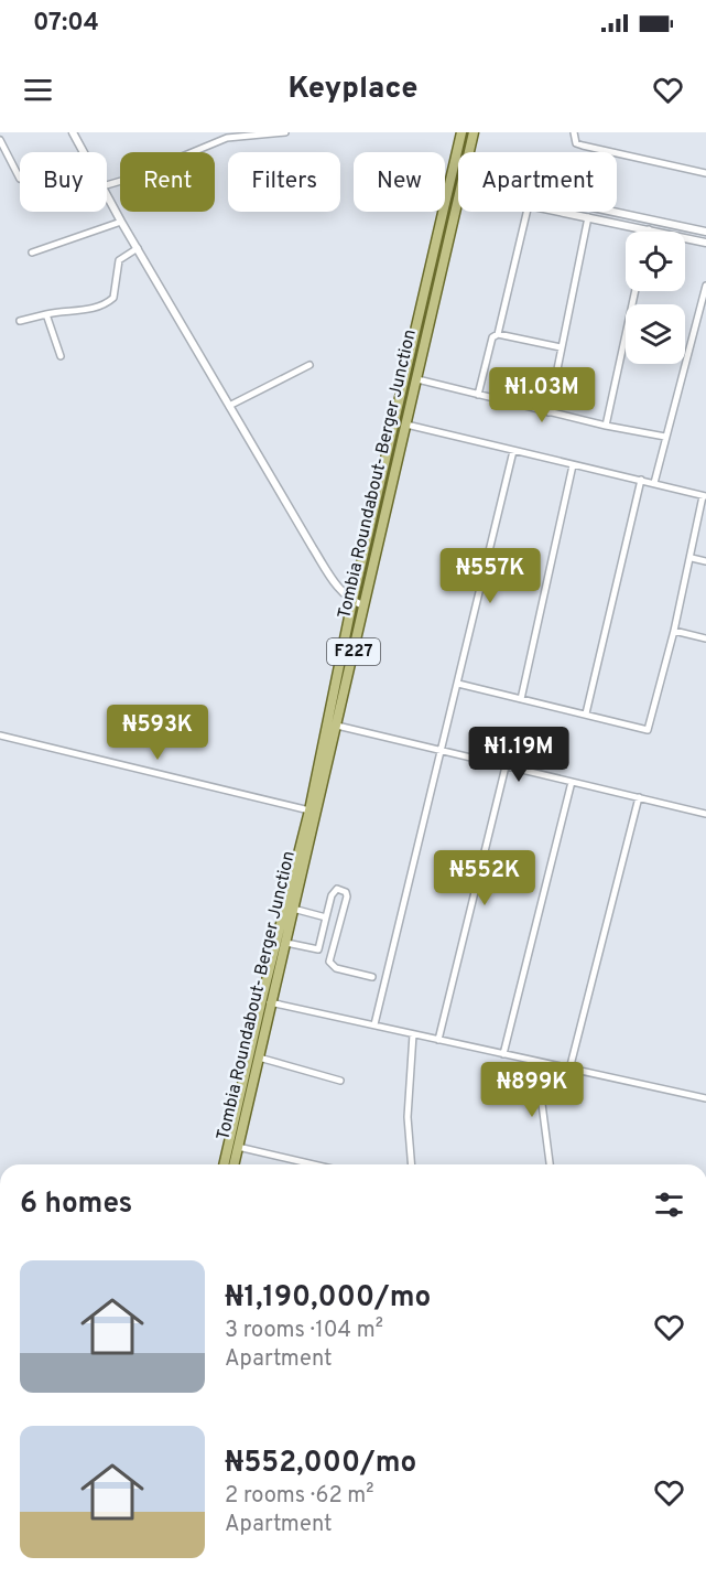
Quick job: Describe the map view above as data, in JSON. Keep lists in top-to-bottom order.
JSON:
{
  "streets": {
    "main road": ["Tombia Roundabout- Berger Junction", "F227"]
  },
  "page": {
    "status": "07:04",
    "header": "Keyplace",
    "chip": [
      "Buy",
      "Rent",
      "Filters",
      "New",
      "Apartment"
    ],
    "price": [
      "₦1.03M",
      "₦557K",
      "₦593K",
      "₦1.19M",
      "₦552K",
      "₦899K"
    ],
    "heading": "6 homes",
    "list": [
      {
        "name": "₦1,190,000/mo",
        "note": "3 rooms · 104 m² · Apartment"
      },
      {
        "name": "₦552,000/mo",
        "note": "2 rooms · 62 m² · Apartment"
      }
    ]
  }
}
